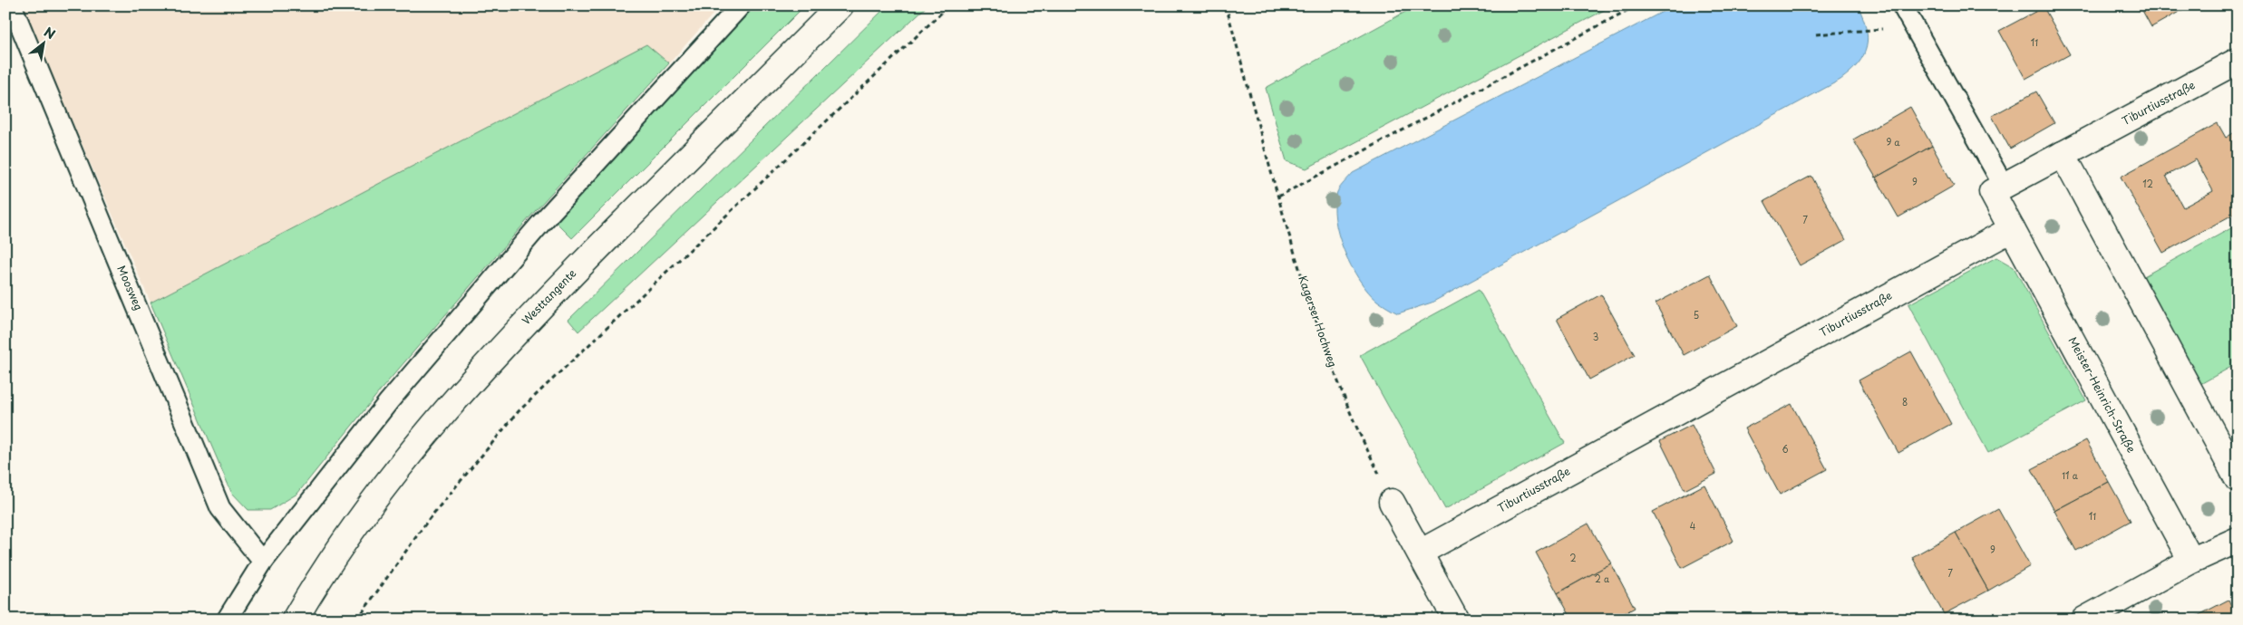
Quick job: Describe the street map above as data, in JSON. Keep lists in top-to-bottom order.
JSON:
{
  "streets": {
    "street": ["Tiburtiusstraße", "Westtangente", "Meister-Heinrich-Straße"],
    "lane": ["Moosweg"],
    "path": ["Kagerser Hochweg"]
  },
  "crossings": [
    ["Tiburtiusstraße", "Meister-Heinrich-Straße"]
  ],
  "house_numbers": [
    "11",
    "9 a",
    "9",
    "12",
    "7",
    "5",
    "3",
    "8",
    "6",
    "11 a",
    "11",
    "4",
    "9",
    "2",
    "7",
    "2 a"
  ],
  "north": "top right"
}
